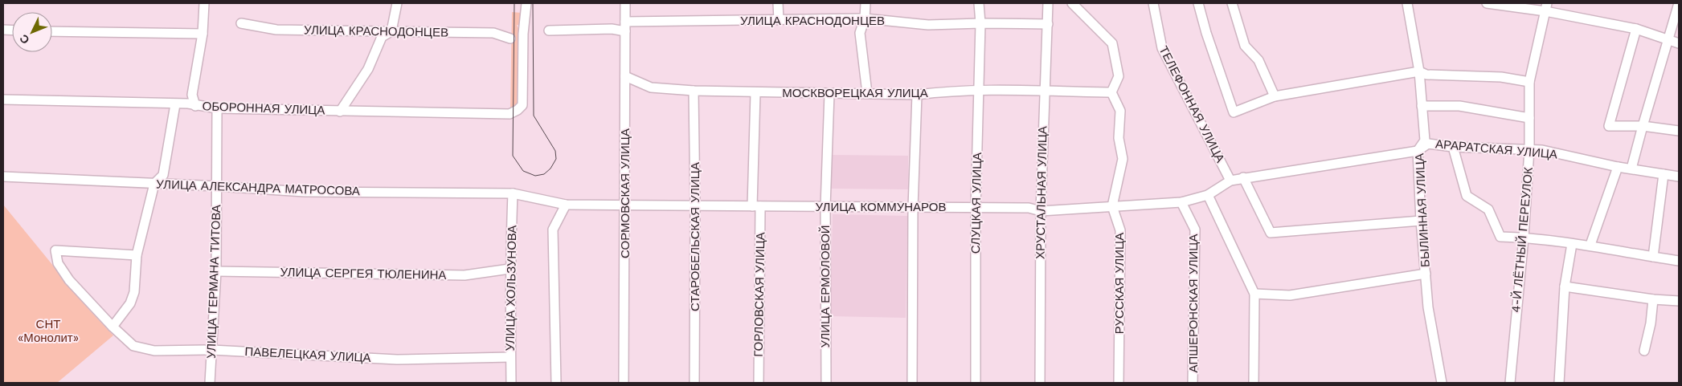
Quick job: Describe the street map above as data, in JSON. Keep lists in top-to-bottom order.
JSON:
{
  "streets": {
    "street": [
      "УЛИЦА КРАСНОДОНЦЕВ",
      "МОСКВОРЕЦКАЯ УЛИЦА",
      "ТЕЛЕФОННАЯ УЛИЦА",
      "ОБОРОННАЯ УЛИЦА",
      "АРАРАТСКАЯ УЛИЦА",
      "УЛИЦА АЛЕКСАНДРА МАТРОСОВА",
      "ХРУСТАЛЬНАЯ УЛИЦА",
      "СОРМОВСКАЯ УЛИЦА",
      "СЛУЦКАЯ УЛИЦА",
      "УЛИЦА КОММУНАРОВ",
      "БЫЛИННАЯ УЛИЦА",
      "СТАРОБЕЛЬСКАЯ УЛИЦА",
      "4-Й ЛЁТНЫЙ ПЕРЕУЛОК",
      "УЛИЦА СЕРГЕЯ ТЮЛЕНИНА",
      "УЛИЦА ГЕРМАНА ТИТОВА",
      "РУССКАЯ УЛИЦА",
      "УЛИЦА ЕРМОЛОВОЙ",
      "УЛИЦА ХОЛЬЗУНОВА",
      "ГОРЛОВСКАЯ УЛИЦА",
      "АПШЕРОНСКАЯ УЛИЦА",
      "ПАВЕЛЕЦКАЯ УЛИЦА"
    ]
  },
  "crossings": [
    ["УЛИЦА КРАСНОДОНЦЕВ", "ХРУСТАЛЬНАЯ УЛИЦА"],
    ["УЛИЦА КРАСНОДОНЦЕВ", "СОРМОВСКАЯ УЛИЦА"],
    ["УЛИЦА КРАСНОДОНЦЕВ", "СЛУЦКАЯ УЛИЦА"],
    ["МОСКВОРЕЦКАЯ УЛИЦА", "ХРУСТАЛЬНАЯ УЛИЦА"],
    ["МОСКВОРЕЦКАЯ УЛИЦА", "СОРМОВСКАЯ УЛИЦА"],
    ["МОСКВОРЕЦКАЯ УЛИЦА", "СЛУЦКАЯ УЛИЦА"],
    ["МОСКВОРЕЦКАЯ УЛИЦА", "СТАРОБЕЛЬСКАЯ УЛИЦА"],
    ["МОСКВОРЕЦКАЯ УЛИЦА", "УЛИЦА ЕРМОЛОВОЙ"],
    ["МОСКВОРЕЦКАЯ УЛИЦА", "ГОРЛОВСКАЯ УЛИЦА"],
    ["ТЕЛЕФОННАЯ УЛИЦА", "УЛИЦА КОММУНАРОВ"],
    ["ОБОРОННАЯ УЛИЦА", "УЛИЦА ГЕРМАНА ТИТОВА"],
    ["АРАРАТСКАЯ УЛИЦА", "УЛИЦА КОММУНАРОВ"],
    ["АРАРАТСКАЯ УЛИЦА", "БЫЛИННАЯ УЛИЦА"],
    ["АРАРАТСКАЯ УЛИЦА", "4-Й ЛЁТНЫЙ ПЕРЕУЛОК"],
    ["УЛИЦА АЛЕКСАНДРА МАТРОСОВА", "УЛИЦА КОММУНАРОВ"],
    ["УЛИЦА АЛЕКСАНДРА МАТРОСОВА", "УЛИЦА ГЕРМАНА ТИТОВА"],
    ["УЛИЦА АЛЕКСАНДРА МАТРОСОВА", "УЛИЦА ХОЛЬЗУНОВА"],
    ["ХРУСТАЛЬНАЯ УЛИЦА", "УЛИЦА КОММУНАРОВ"],
    ["СОРМОВСКАЯ УЛИЦА", "УЛИЦА КОММУНАРОВ"],
    ["СЛУЦКАЯ УЛИЦА", "УЛИЦА КОММУНАРОВ"],
    ["УЛИЦА КОММУНАРОВ", "СТАРОБЕЛЬСКАЯ УЛИЦА"],
    ["УЛИЦА КОММУНАРОВ", "РУССКАЯ УЛИЦА"],
    ["УЛИЦА КОММУНАРОВ", "УЛИЦА ЕРМОЛОВОЙ"],
    ["УЛИЦА КОММУНАРОВ", "УЛИЦА ХОЛЬЗУНОВА"],
    ["УЛИЦА КОММУНАРОВ", "ГОРЛОВСКАЯ УЛИЦА"],
    ["УЛИЦА КОММУНАРОВ", "АПШЕРОНСКАЯ УЛИЦА"],
    ["УЛИЦА СЕРГЕЯ ТЮЛЕНИНА", "УЛИЦА ГЕРМАНА ТИТОВА"],
    ["УЛИЦА СЕРГЕЯ ТЮЛЕНИНА", "УЛИЦА ХОЛЬЗУНОВА"],
    ["УЛИЦА ГЕРМАНА ТИТОВА", "ПАВЕЛЕЦКАЯ УЛИЦА"],
    ["УЛИЦА ХОЛЬЗУНОВА", "ПАВЕЛЕЦКАЯ УЛИЦА"]
  ],
  "parks": ["СНТ «Монолит»"],
  "north": "bottom left"
}
